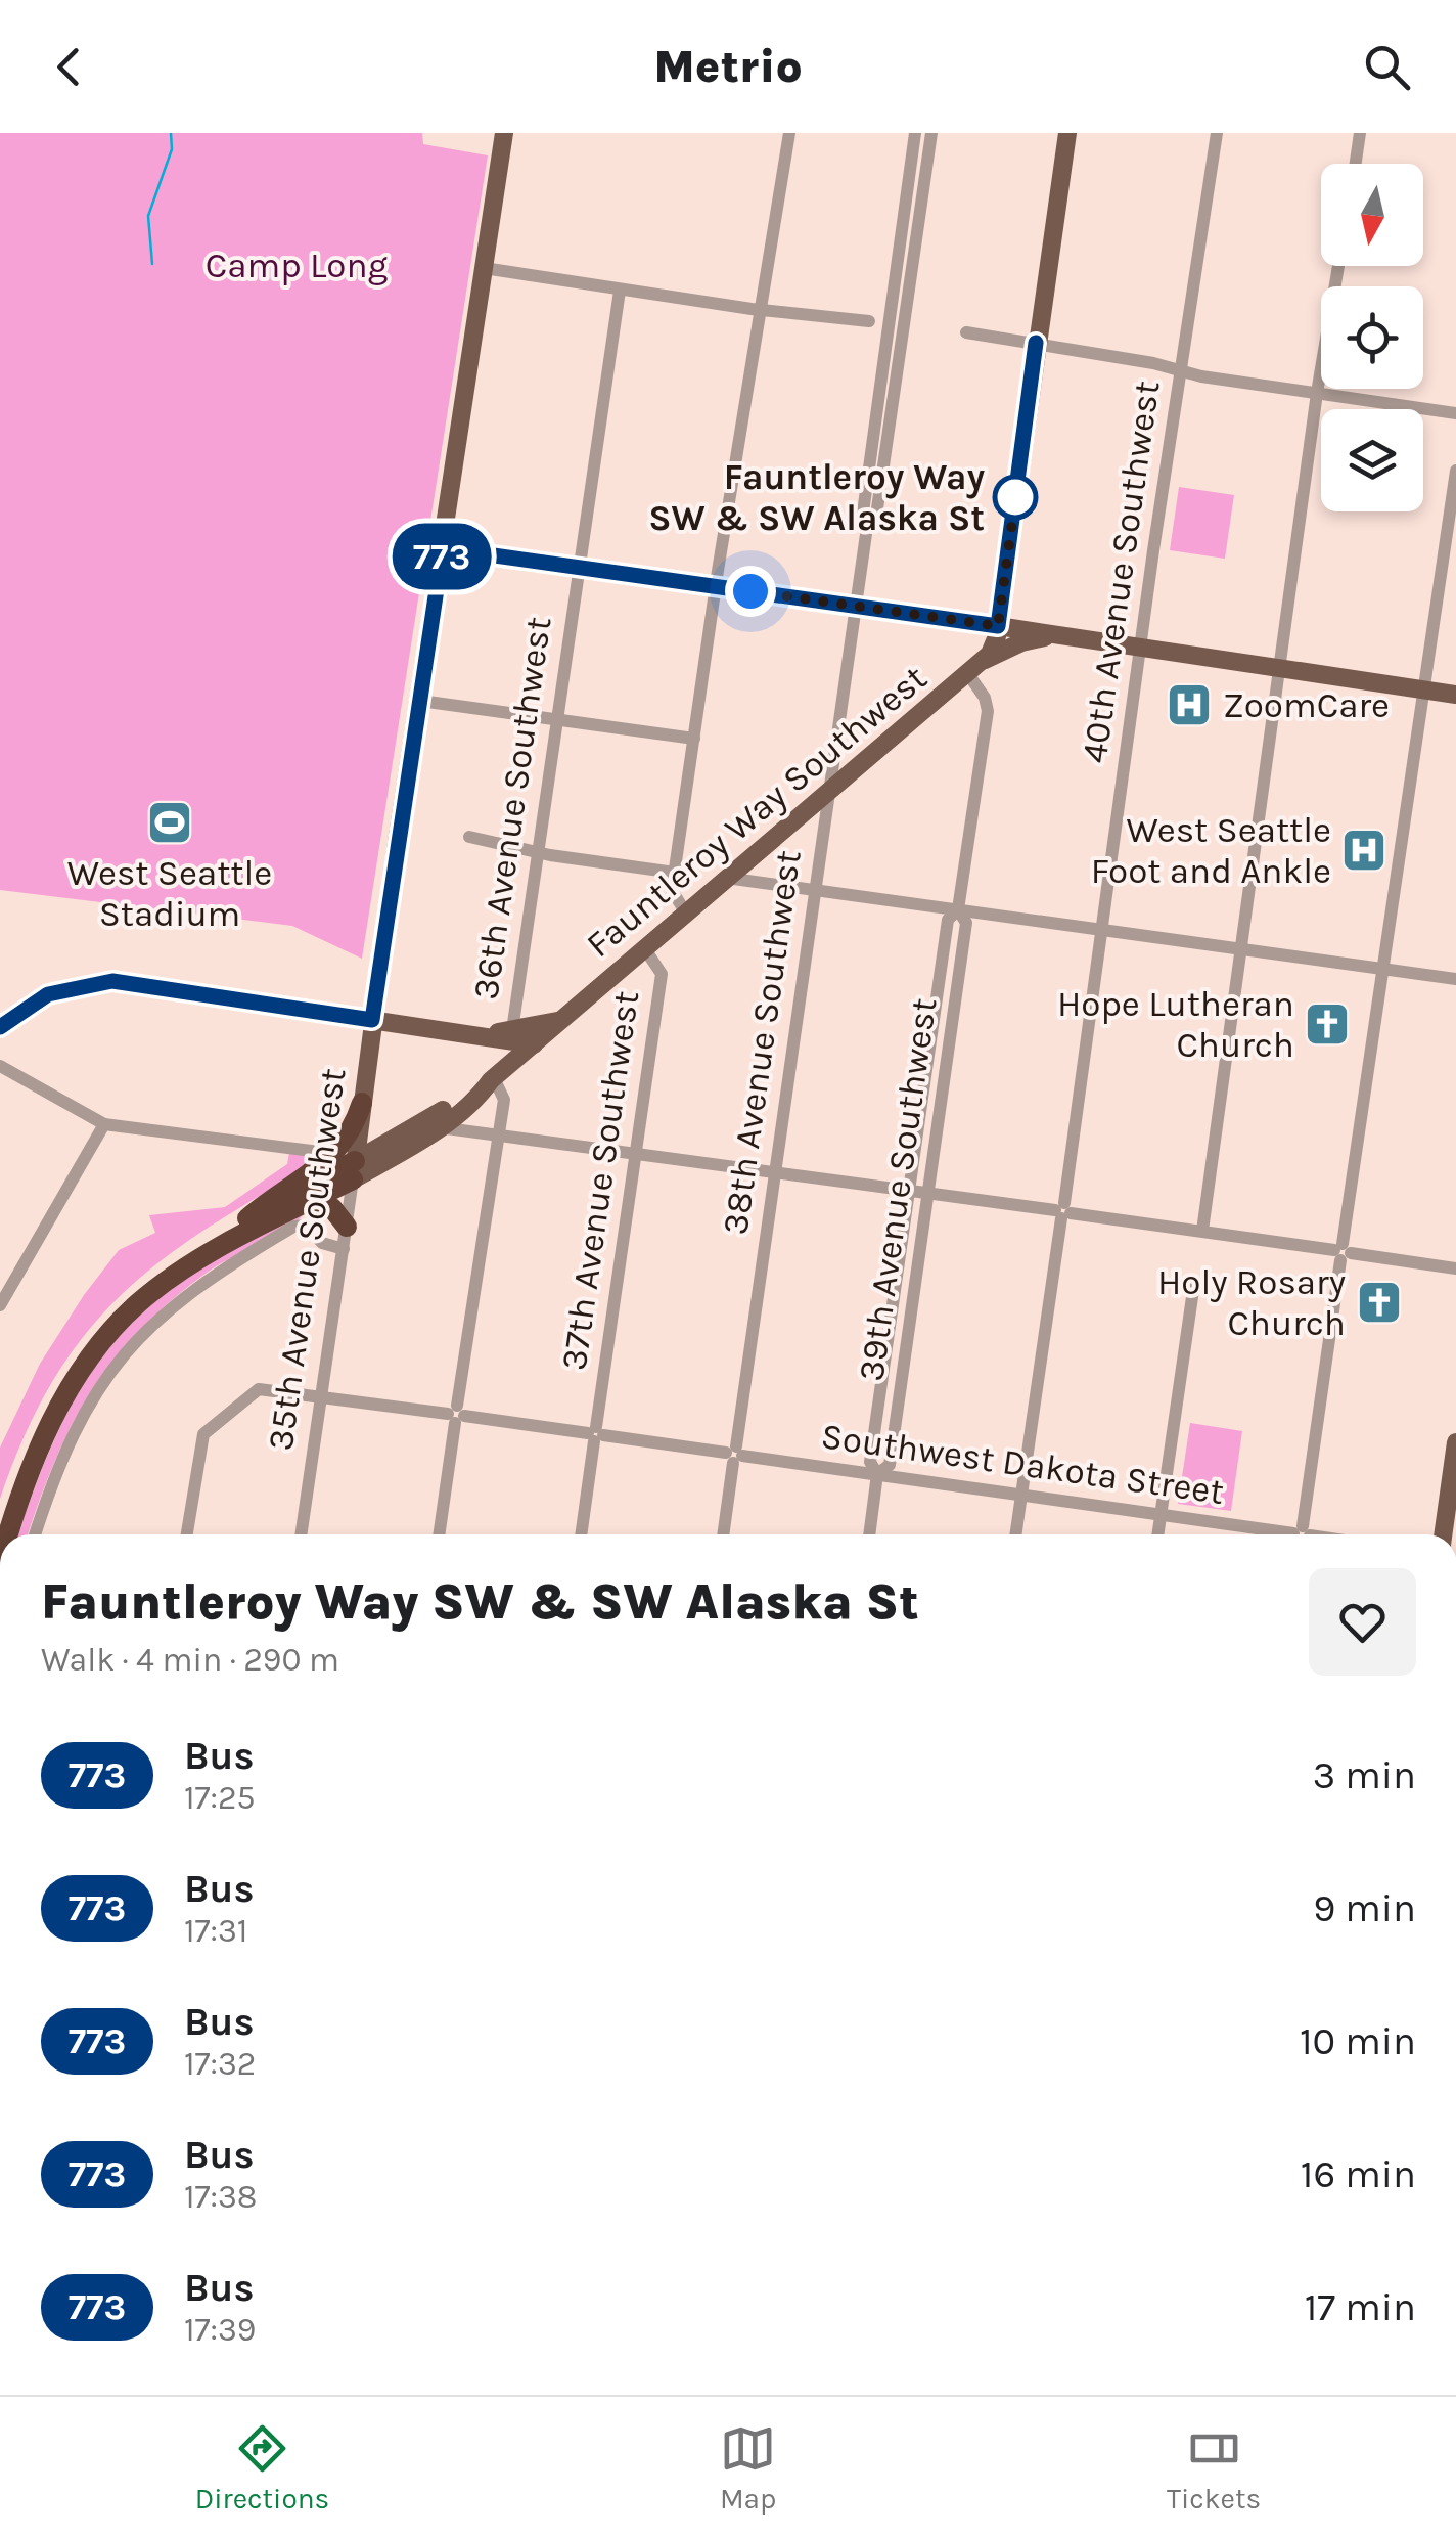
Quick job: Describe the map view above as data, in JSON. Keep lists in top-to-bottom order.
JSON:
{
  "streets": {
    "highway": ["Fauntleroy Way Southwest"],
    "main road": ["35th Avenue Southwest"],
    "street": [
      "40th Avenue Southwest",
      "36th Avenue Southwest",
      "38th Avenue Southwest",
      "37th Avenue Southwest",
      "39th Avenue Southwest",
      "Southwest Dakota Street"
    ]
  },
  "crossings": [
    ["40th Avenue Southwest", "Southwest Dakota Street"],
    ["Fauntleroy Way Southwest", "38th Avenue Southwest"],
    ["Fauntleroy Way Southwest", "37th Avenue Southwest"],
    ["Fauntleroy Way Southwest", "39th Avenue Southwest"],
    ["Fauntleroy Way Southwest", "35th Avenue Southwest"],
    ["38th Avenue Southwest", "Southwest Dakota Street"],
    ["37th Avenue Southwest", "Southwest Dakota Street"],
    ["39th Avenue Southwest", "Southwest Dakota Street"],
    ["35th Avenue Southwest", "Southwest Dakota Street"]
  ],
  "parks": ["Camp Long"],
  "places": {
    "other": ["Fauntleroy Way SW & SW Alaska St"],
    "hospital": ["ZoomCare", "West Seattle Foot and Ankle"],
    "sports": ["West Seattle Stadium"],
    "church": ["Hope Lutheran Church", "Holy Rosary Church"]
  },
  "lines": ["bus line 773"],
  "north": "bottom",
  "page": {
    "header": "Metrio",
    "on_map": "773",
    "heading": ["Fauntleroy Way SW & SW Alaska St", "Walk · 4 min · 290 m"],
    "list": [
      {
        "mark": "773",
        "name": "Bus",
        "note": "17:25",
        "value": "3 min"
      },
      {
        "mark": "773",
        "name": "Bus",
        "note": "17:31",
        "value": "9 min"
      },
      {
        "mark": "773",
        "name": "Bus",
        "note": "17:32",
        "value": "10 min"
      },
      {
        "mark": "773",
        "name": "Bus",
        "note": "17:38",
        "value": "16 min"
      },
      {
        "mark": "773",
        "name": "Bus",
        "note": "17:39",
        "value": "17 min"
      }
    ],
    "tabs": ["Directions", "Map", "Tickets"]
  }
}
